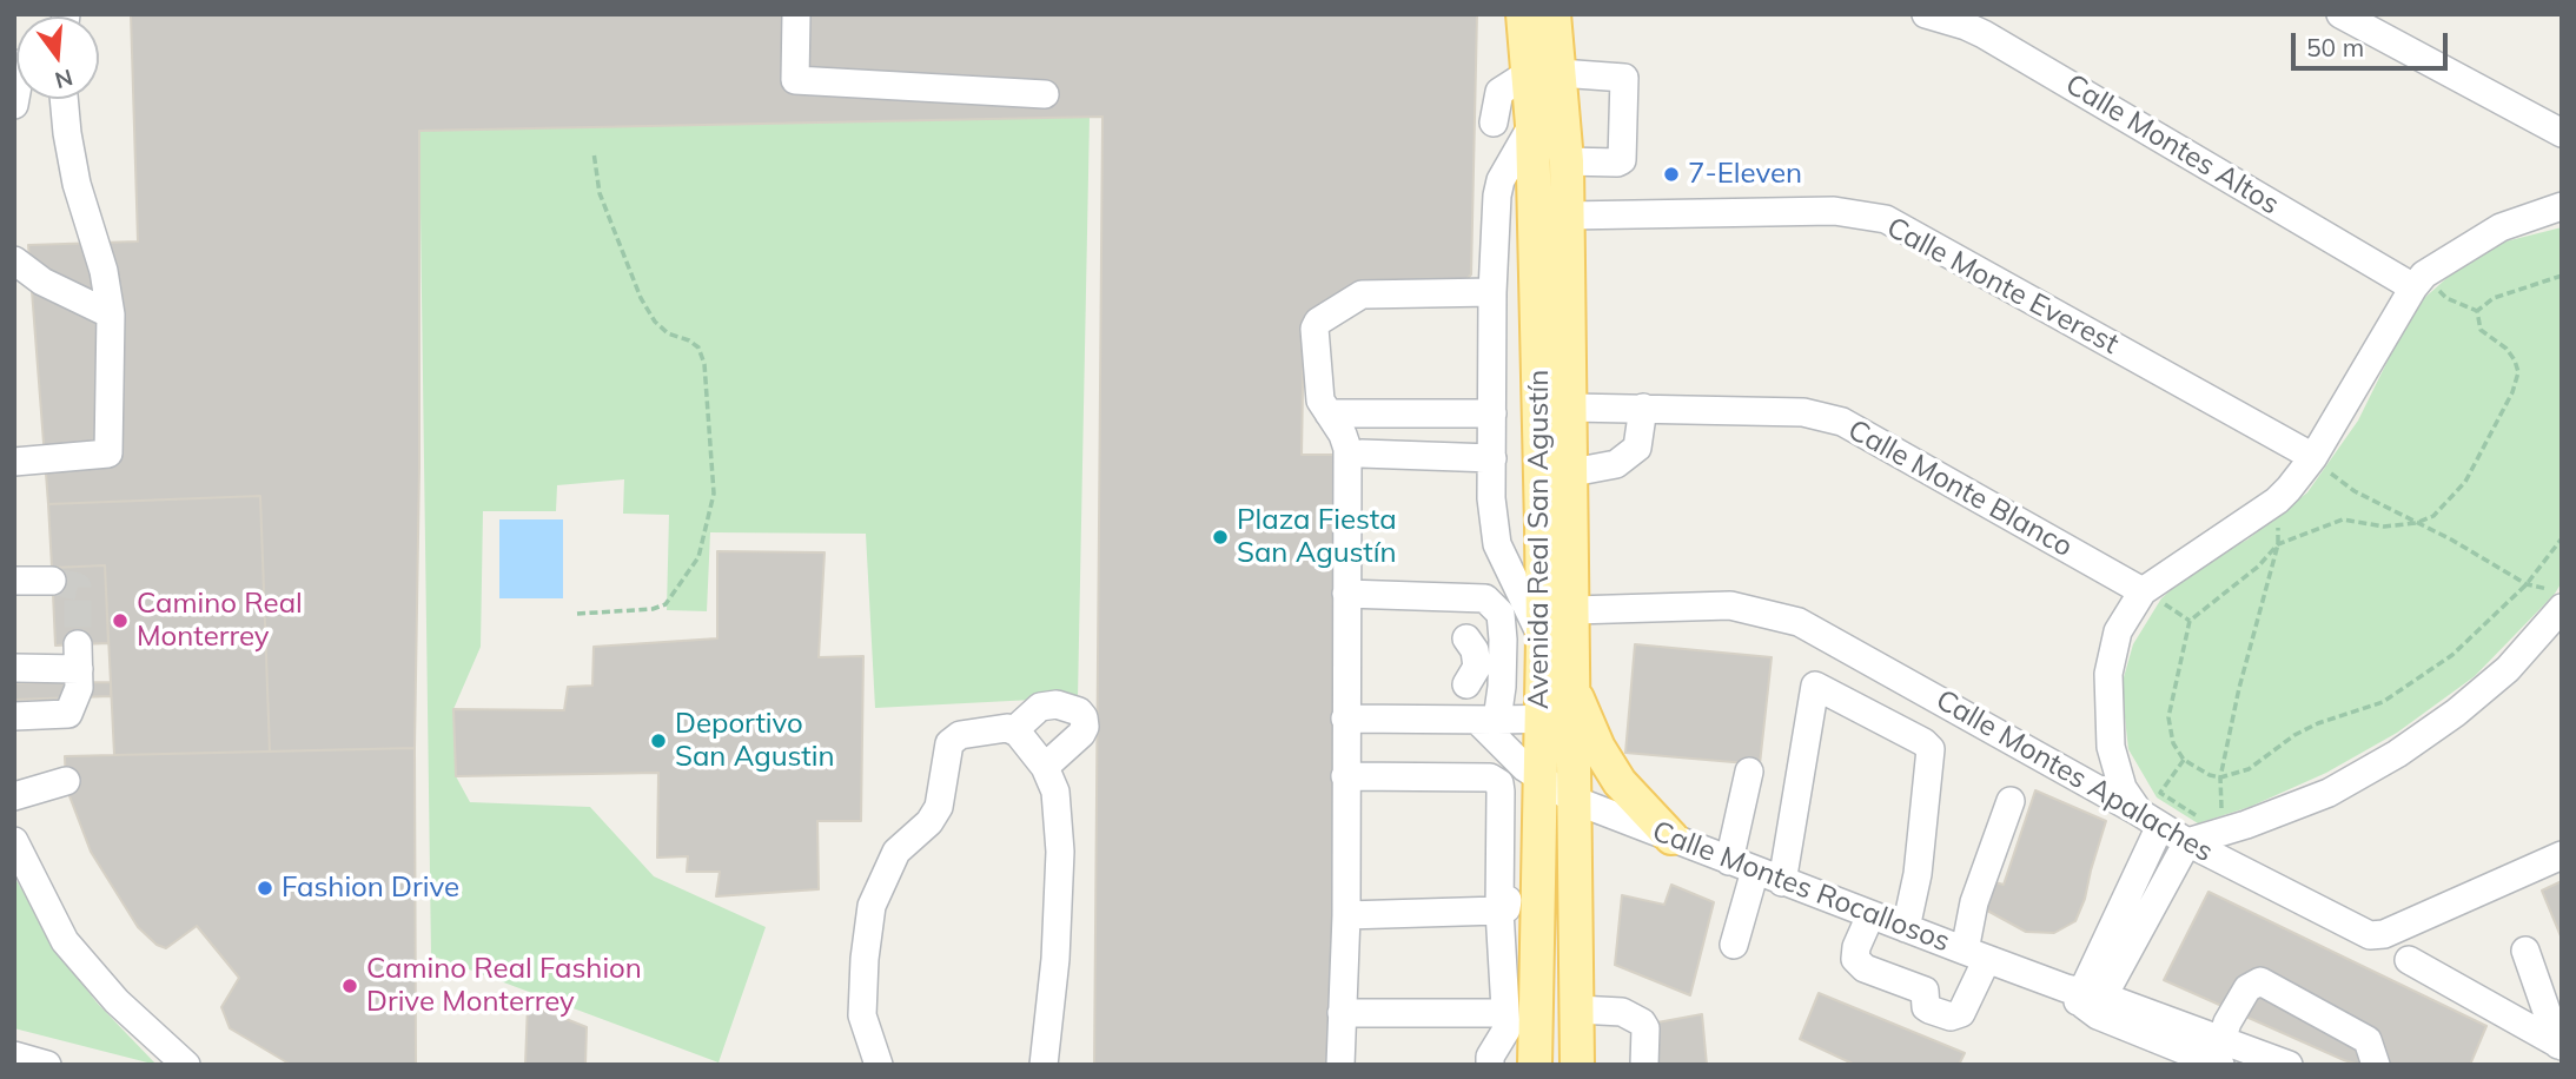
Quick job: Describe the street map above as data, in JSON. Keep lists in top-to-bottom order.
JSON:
{
  "streets": {
    "main road": ["Avenida Real San Agustín"],
    "street": [
      "Calle Montes Altos",
      "Calle Monte Everest",
      "Calle Monte Blanco",
      "Calle Montes Apalaches",
      "Calle Montes Rocallosos"
    ]
  },
  "crossings": [
    ["Calle Monte Everest", "Avenida Real San Agustín"],
    ["Calle Monte Blanco", "Avenida Real San Agustín"],
    ["Avenida Real San Agustín", "Calle Montes Apalaches"],
    ["Avenida Real San Agustín", "Calle Montes Rocallosos"]
  ],
  "places": [
    "7-Eleven",
    "Plaza Fiesta San Agustín",
    "Camino Real Monterrey",
    "Deportivo San Agustin",
    "Fashion Drive",
    "Camino Real Fashion Drive Monterrey"
  ],
  "scale_bar": "50 m",
  "north": "bottom"
}
